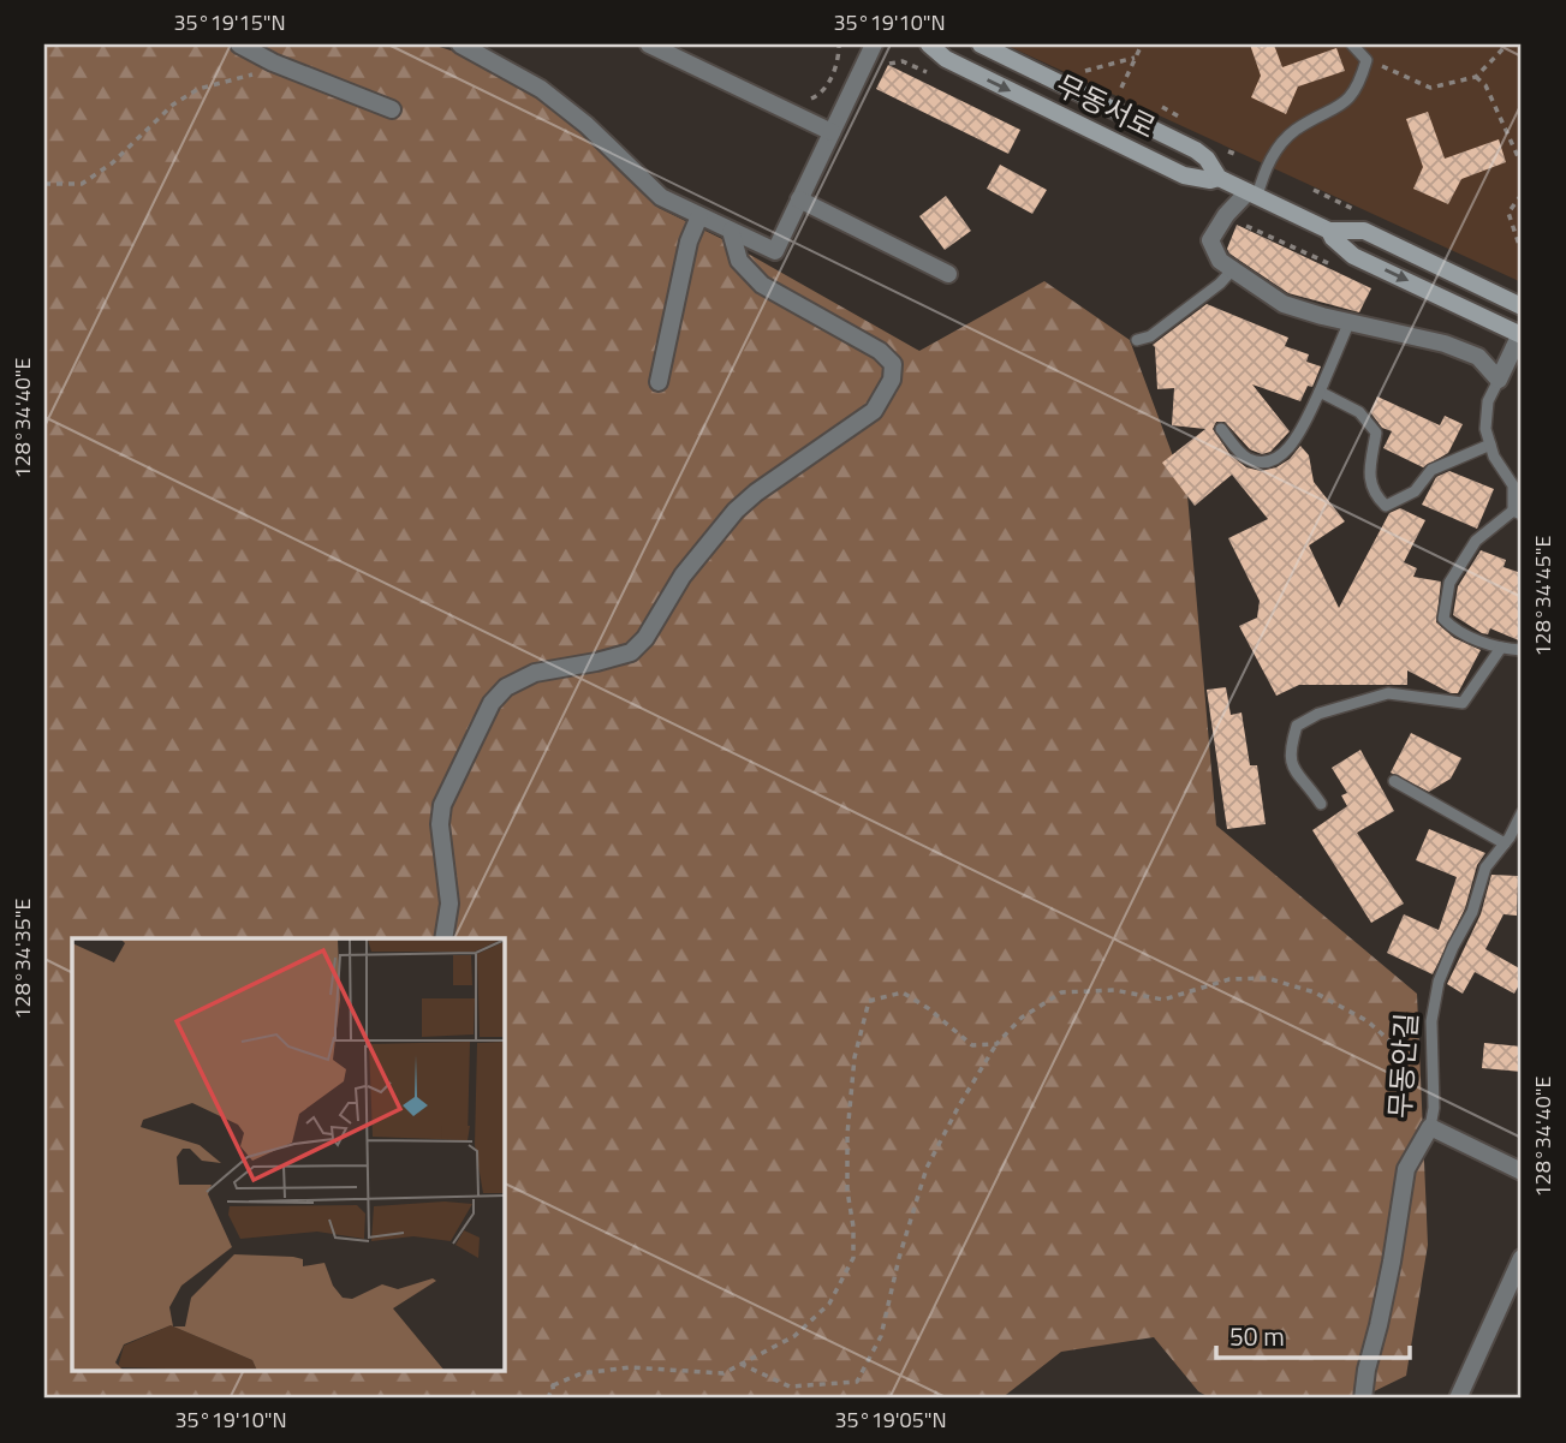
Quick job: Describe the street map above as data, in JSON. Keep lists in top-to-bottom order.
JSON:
{
  "streets": {
    "main road": ["무동서로"],
    "street": ["무동안길"]
  },
  "scale_bar": "50 m",
  "coordinates": [
    "35°19'15\"N",
    "35°19'10\"N",
    "128°34'40\"E",
    "128°34'45\"E",
    "128°34'35\"E",
    "35°19'05\"N"
  ]
}
